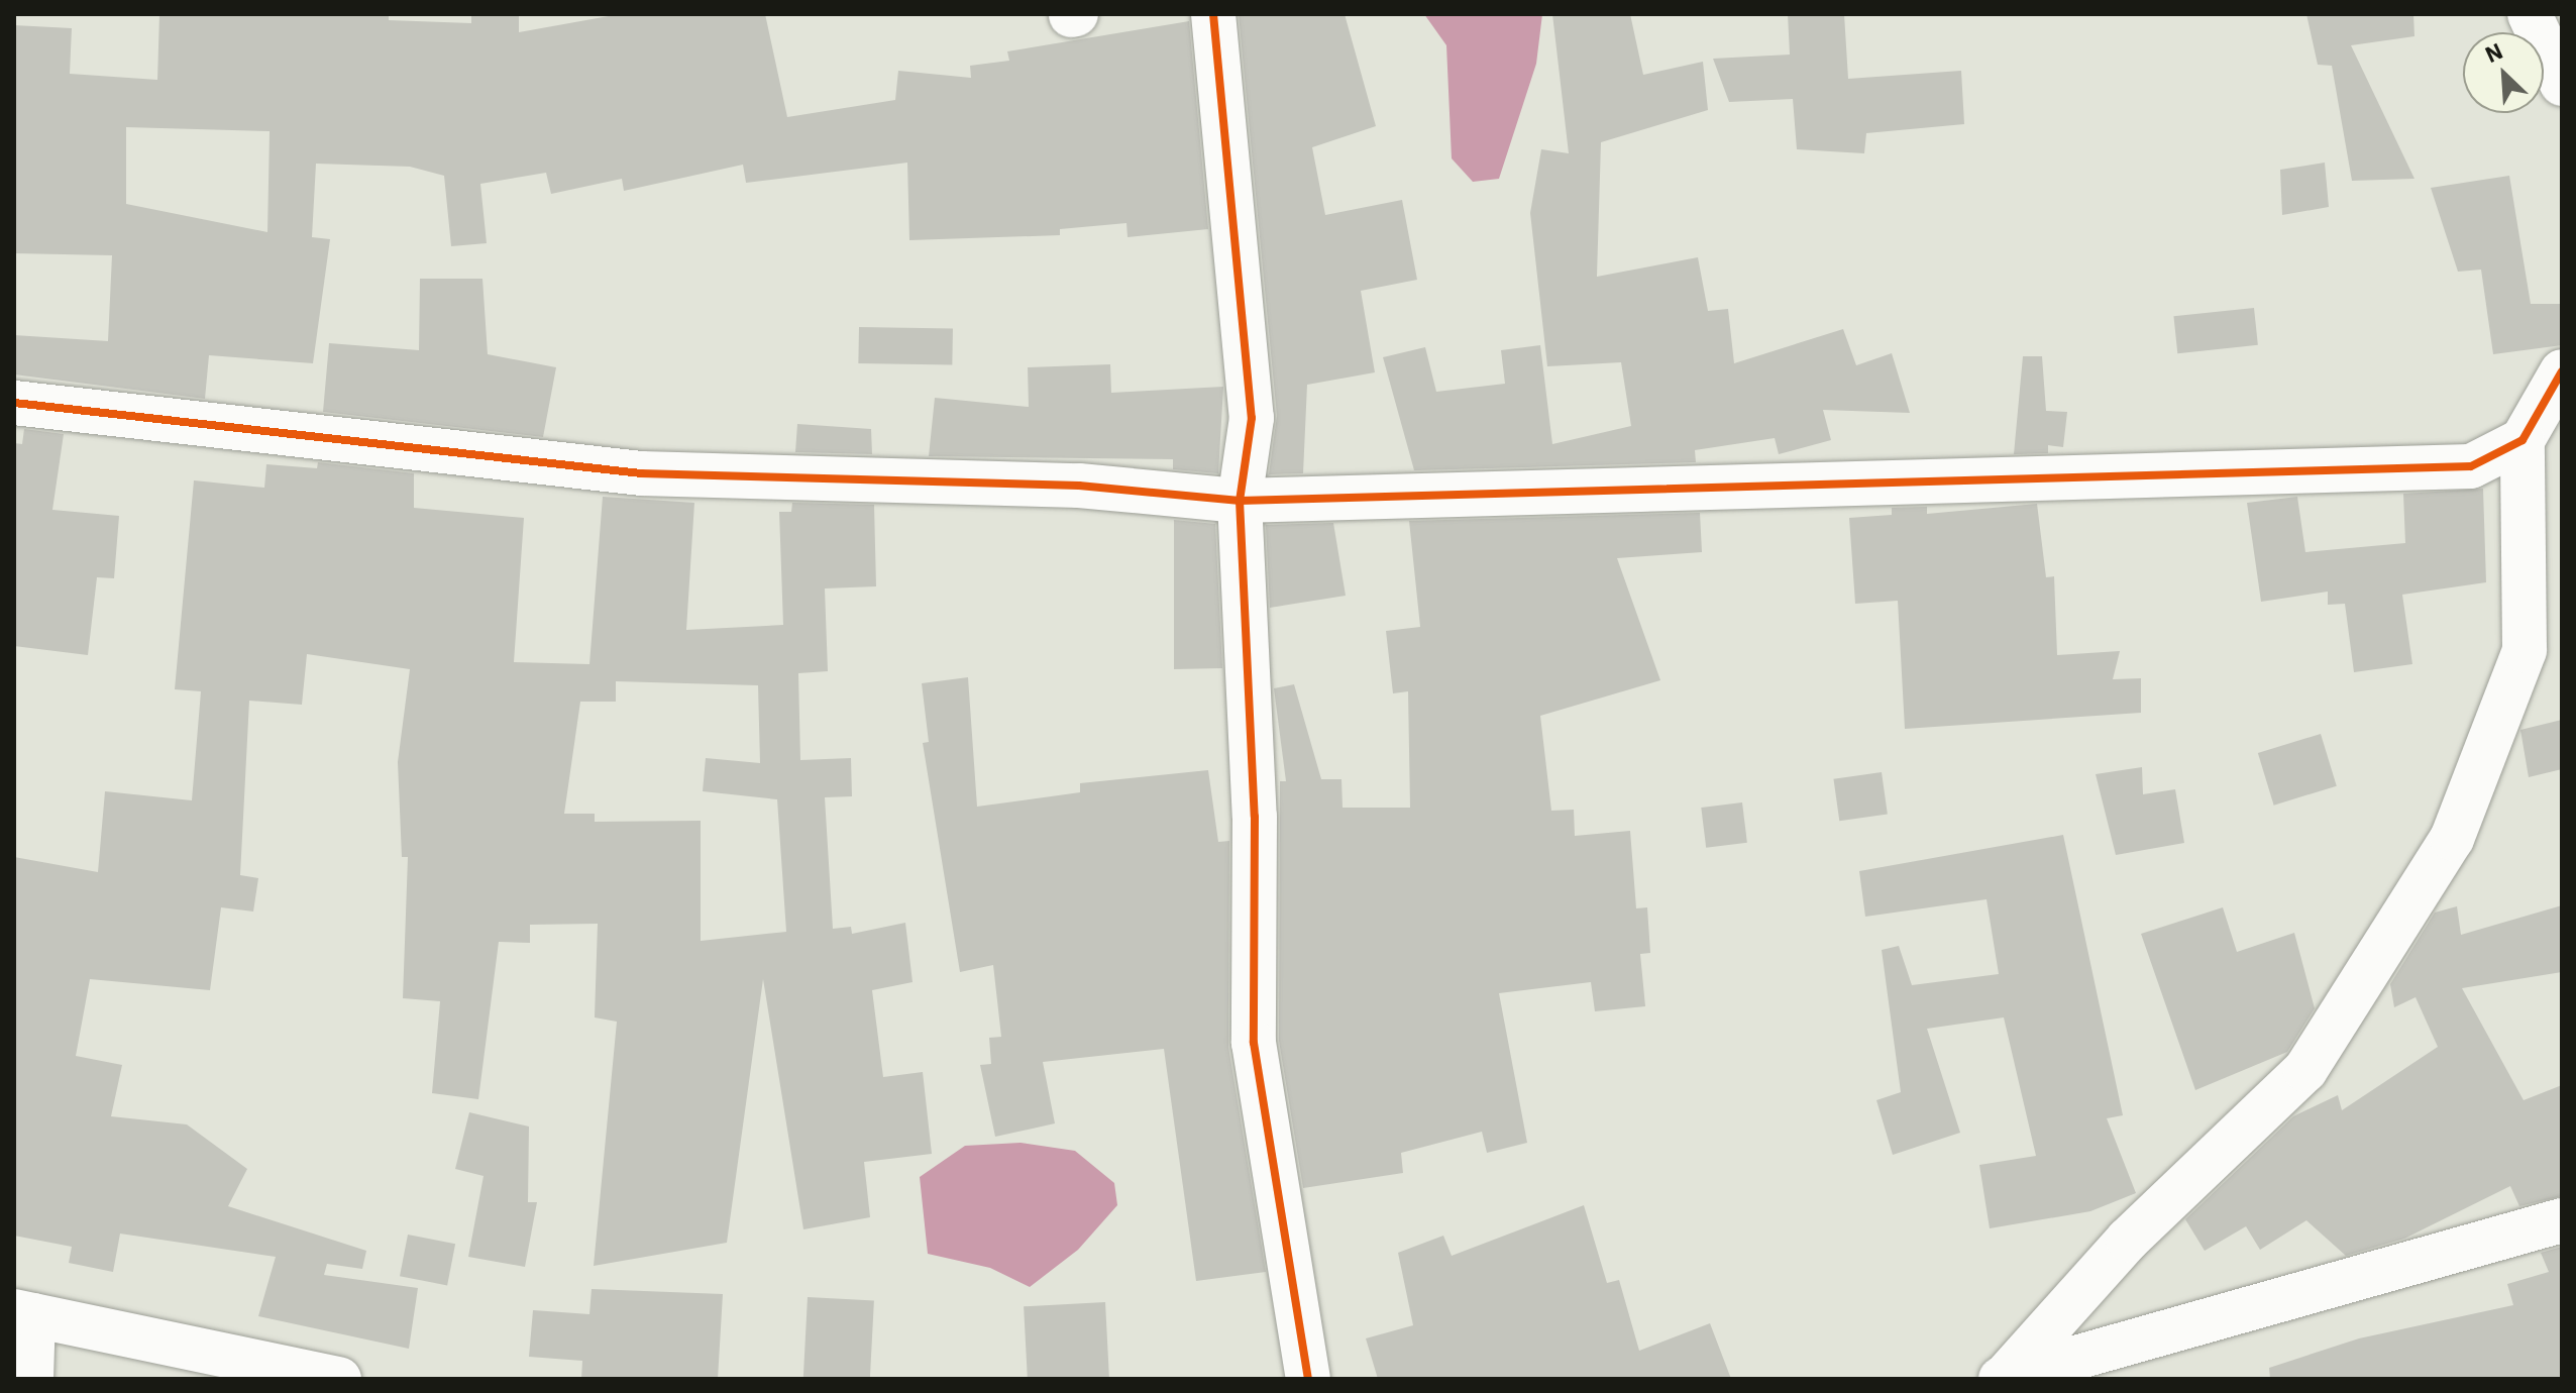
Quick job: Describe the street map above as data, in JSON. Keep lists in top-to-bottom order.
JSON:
{
  "north": "top left"
}
